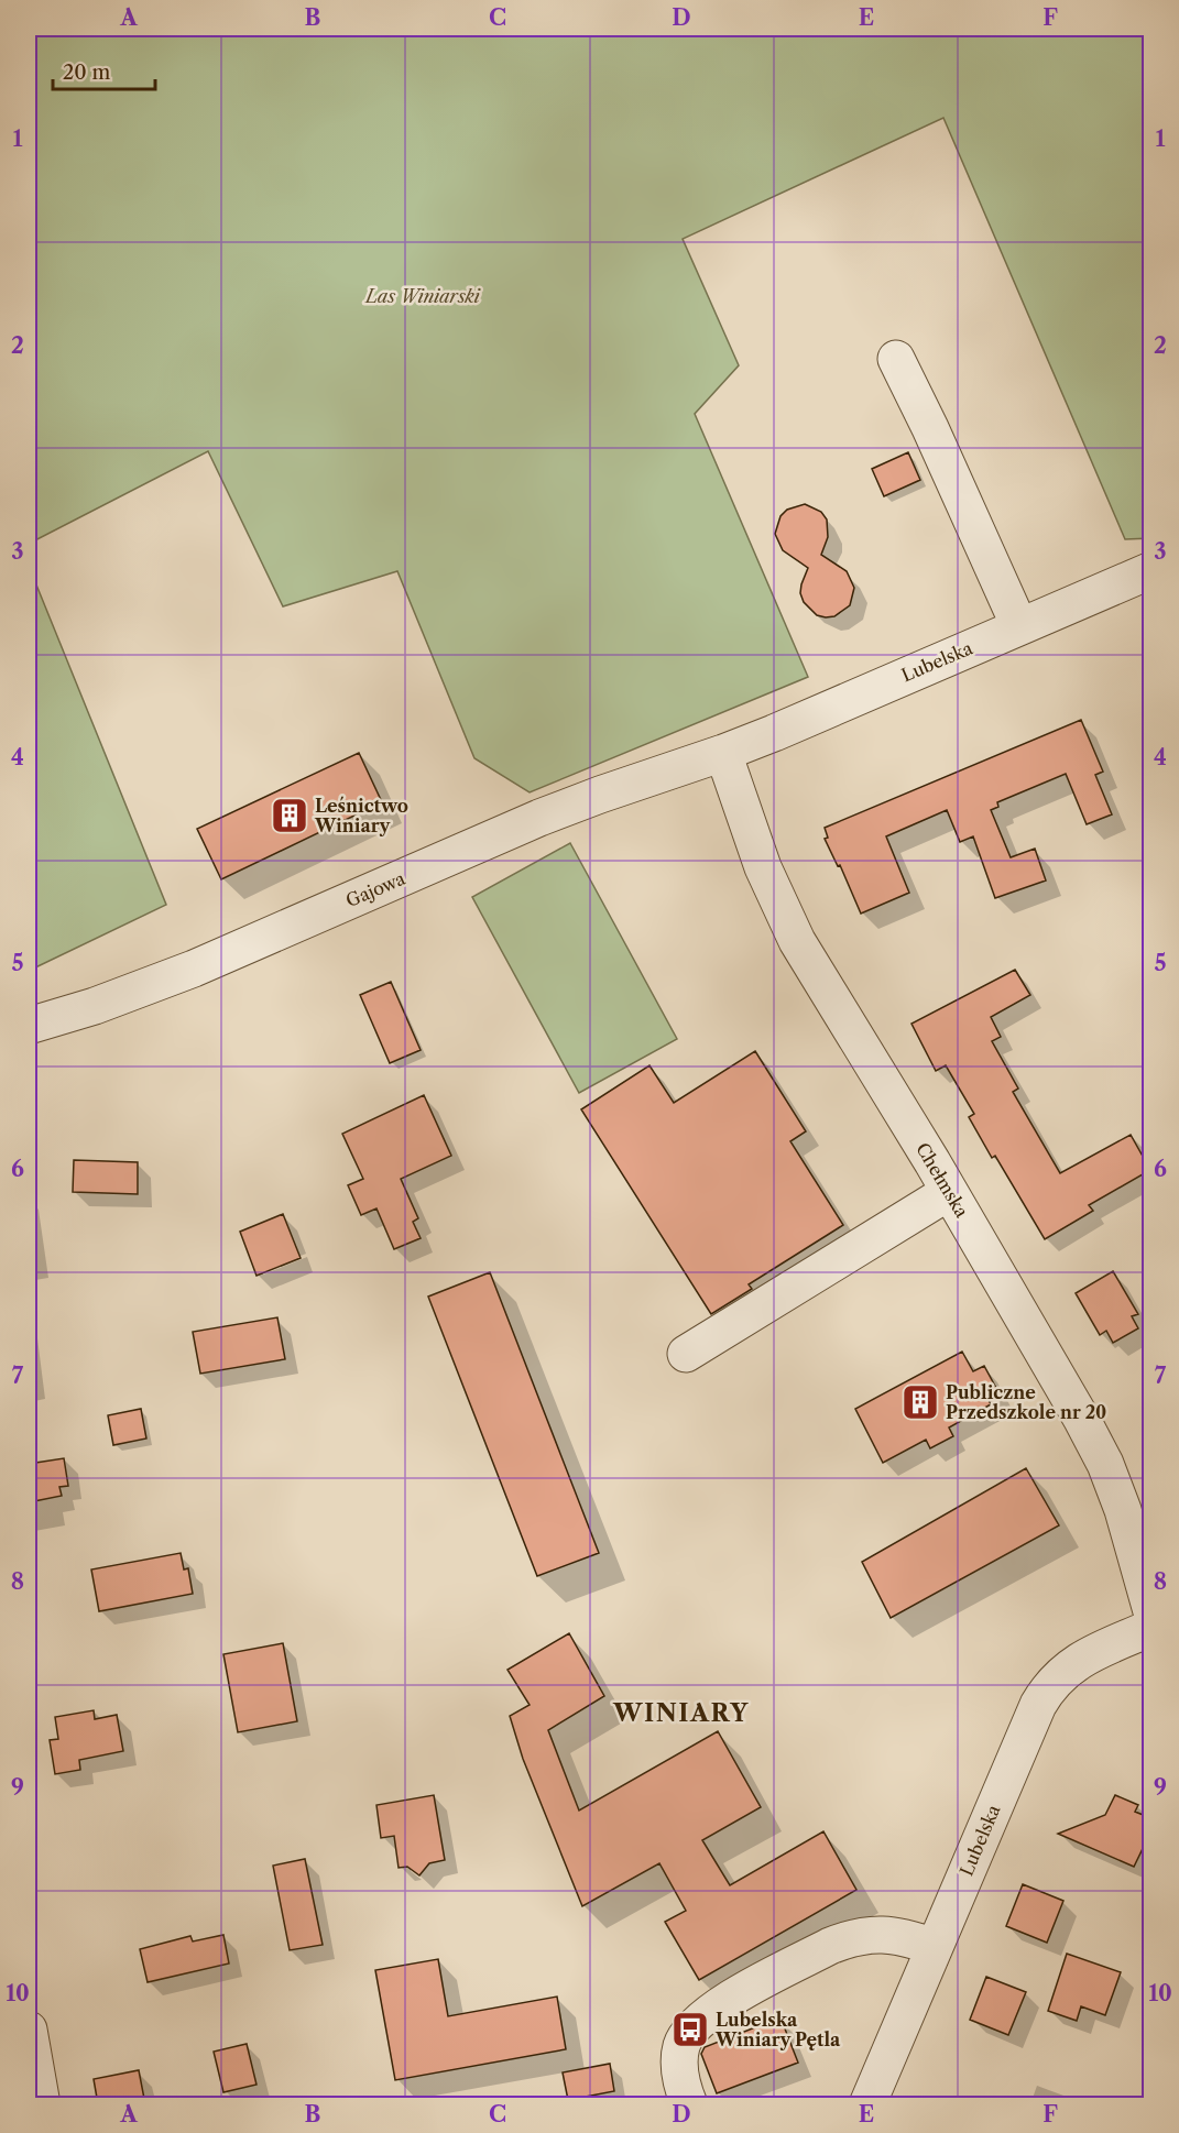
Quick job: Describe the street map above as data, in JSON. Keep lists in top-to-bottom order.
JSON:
{
  "streets": {
    "street": ["Lubelska", "Gajowa", "Chełmska"]
  },
  "crossings": [
    ["Lubelska", "Gajowa"],
    ["Lubelska", "Chełmska"],
    ["Gajowa", "Chełmska"]
  ],
  "districts": ["WINIARY"],
  "parks": ["Las Winiarski"],
  "places": {
    "building": ["Leśnictwo Winiary", "Publiczne Przedszkole nr 20"],
    "bus stop": ["Lubelska Winiary Pętla"]
  },
  "scale_bar": "20 m",
  "grid": {
    "columns": [
      "A",
      "B",
      "C",
      "D",
      "E",
      "F"
    ],
    "rows": [
      "1",
      "2",
      "3",
      "4",
      "5",
      "6",
      "7",
      "8",
      "9",
      "10"
    ]
  }
}
